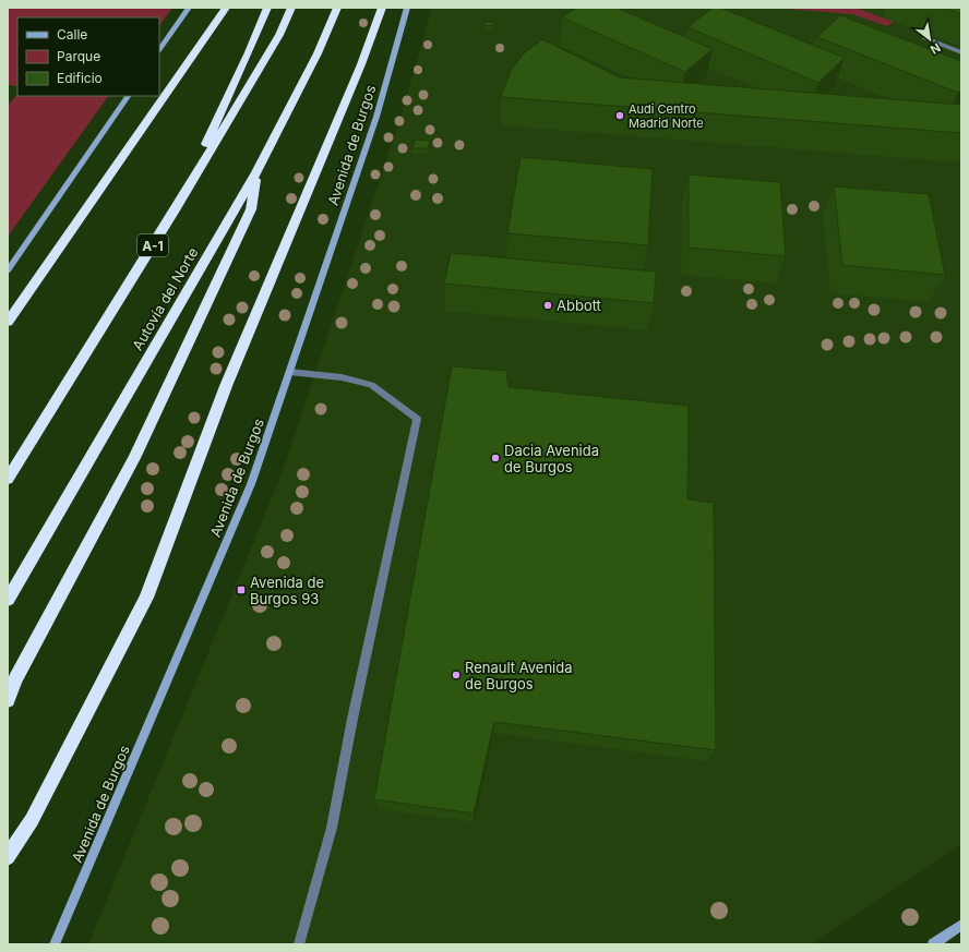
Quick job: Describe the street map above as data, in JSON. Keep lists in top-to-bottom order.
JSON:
{
  "streets": {
    "highway": ["A-1", "Autovía del Norte"],
    "street": ["Avenida de Burgos"]
  },
  "places": {
    "other": [
      "Audi Centro Madrid Norte",
      "Abbott",
      "Dacia Avenida de Burgos",
      "Renault Avenida de Burgos"
    ],
    "transit": ["Avenida de Burgos 93"]
  },
  "legend": ["Calle", "Parque", "Edificio"],
  "north": "bottom right"
}
